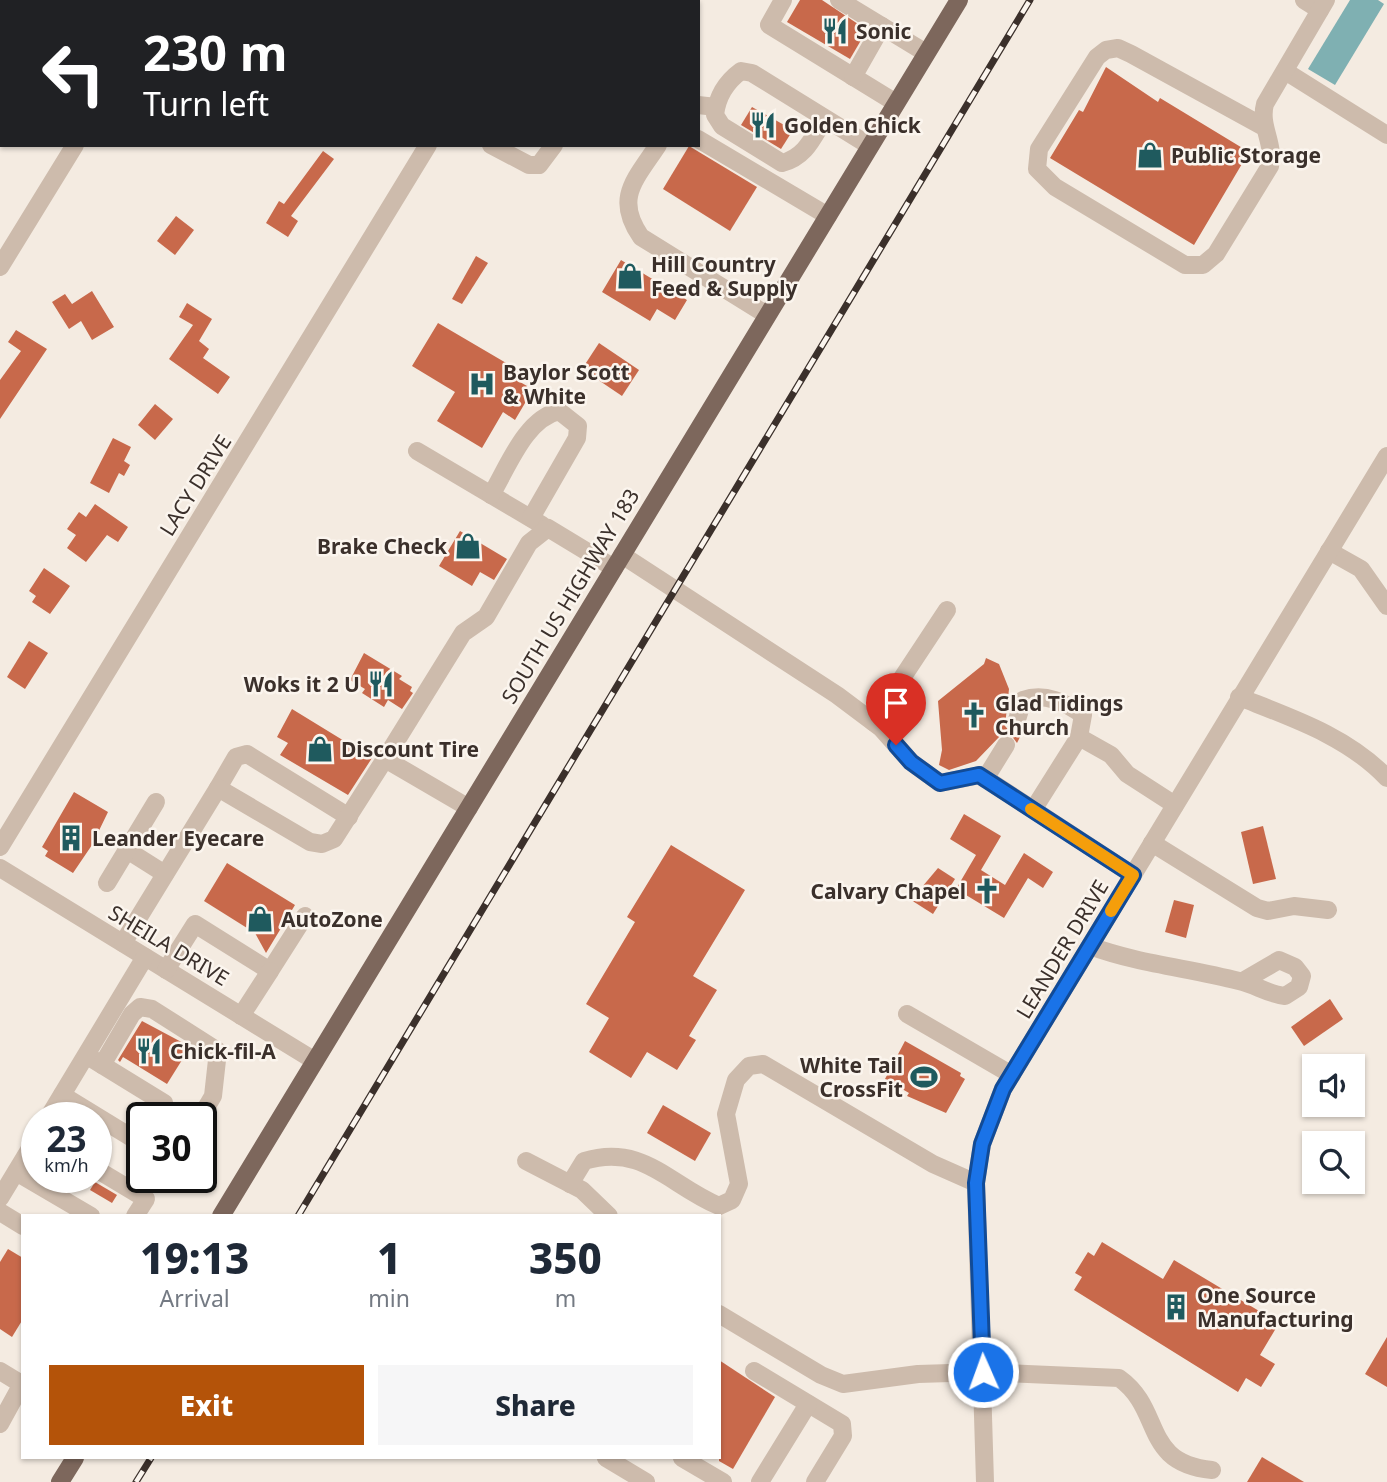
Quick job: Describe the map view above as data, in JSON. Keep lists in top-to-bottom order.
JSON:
{
  "streets": {
    "main road": ["SOUTH US HIGHWAY 183"],
    "street": ["LACY DRIVE", "SHEILA DRIVE", "LEANDER DRIVE"]
  },
  "crossings": [
    ["SOUTH US HIGHWAY 183", "SHEILA DRIVE"]
  ],
  "places": {
    "restaurant": [
      "Sonic",
      "Golden Chick",
      "Woks it 2 U",
      "Chick-fil-A"
    ],
    "shop": [
      "Public Storage",
      "Hill Country Feed & Supply",
      "Brake Check",
      "Discount Tire",
      "AutoZone"
    ],
    "hospital": ["Baylor Scott & White"],
    "church": ["Glad Tidings Church", "Calvary Chapel"],
    "building": ["Leander Eyecare", "One Source Manufacturing"],
    "sports": ["White Tail CrossFit"]
  },
  "page": {
    "turn": ["230 m", "Turn left"],
    "speed": "23 km/h",
    "limit": "30",
    "eta": [
      "19:13",
      "Arrival",
      "1",
      "min",
      "350",
      "m"
    ],
    "buttons": ["Exit", "Share"]
  }
}
